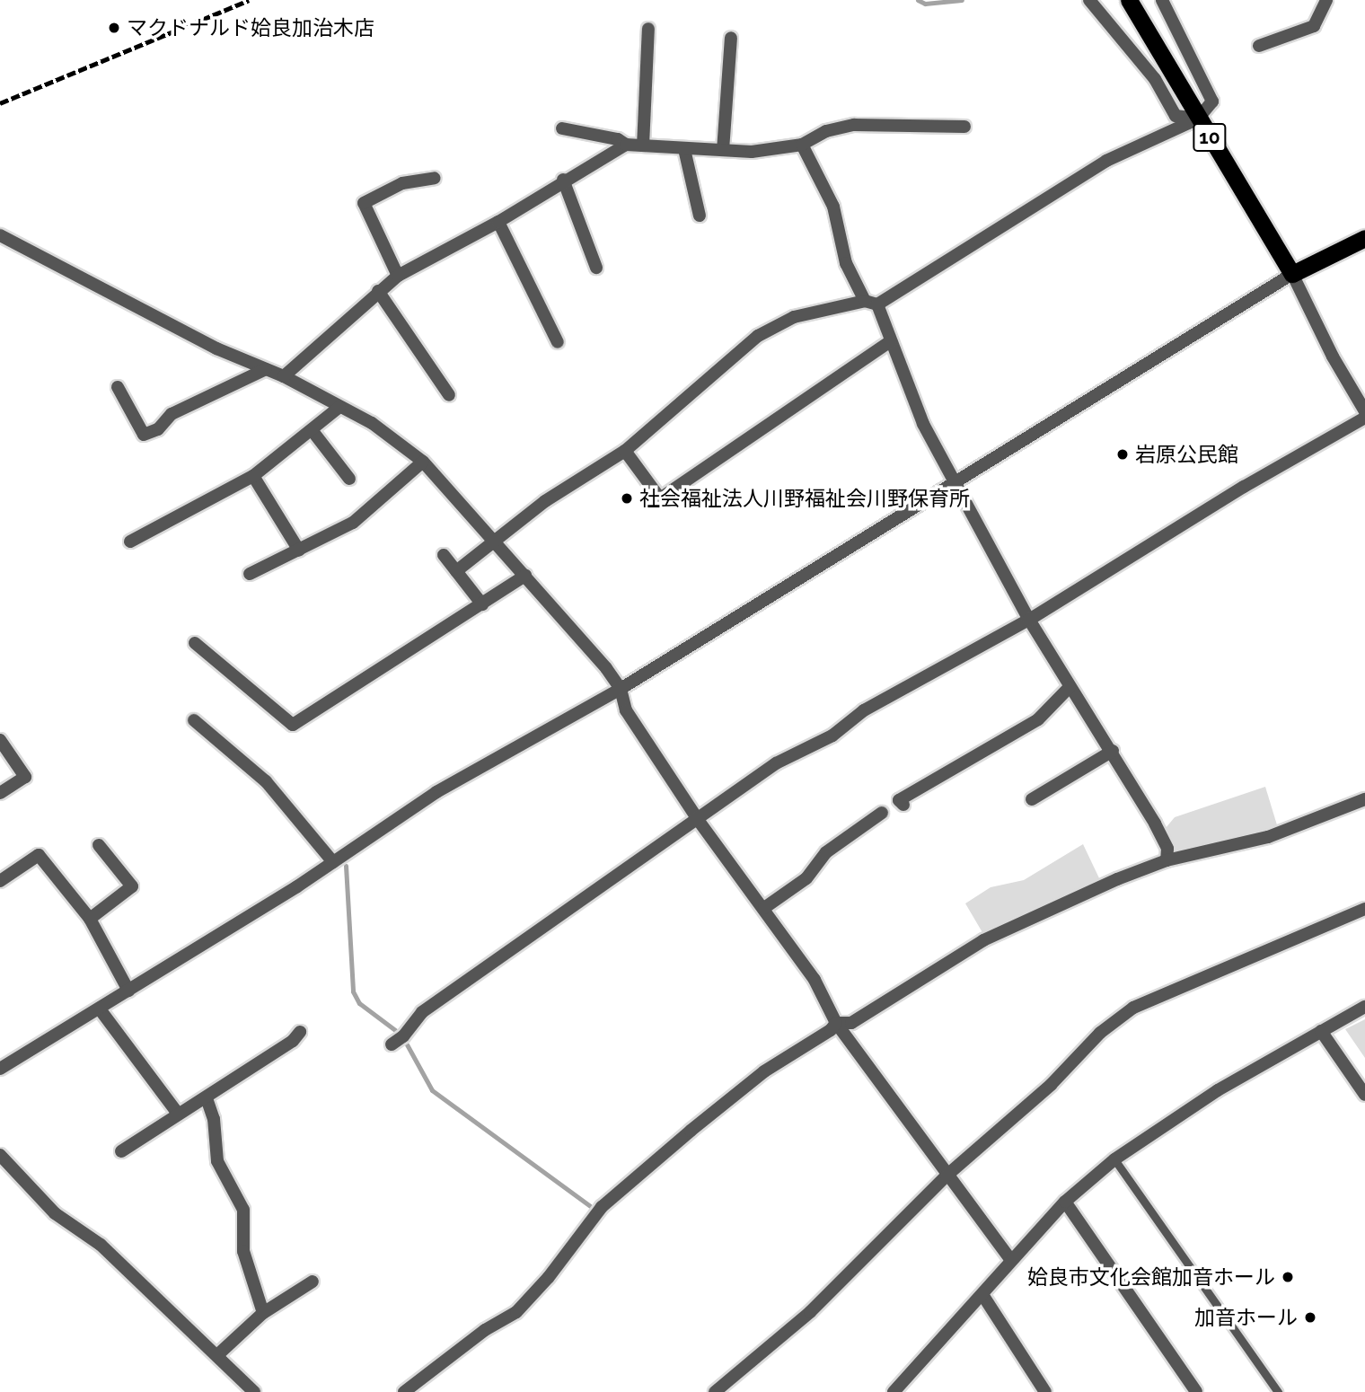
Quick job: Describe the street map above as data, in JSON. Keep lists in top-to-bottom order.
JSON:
{
  "streets": {
    "highway": ["10"]
  },
  "places": [
    "マクドナルド姶良加治木店",
    "岩原公民館",
    "社会福祉法人川野福祉会川野保育所",
    "姶良市文化会館加音ホール",
    "加音ホール"
  ]
}
